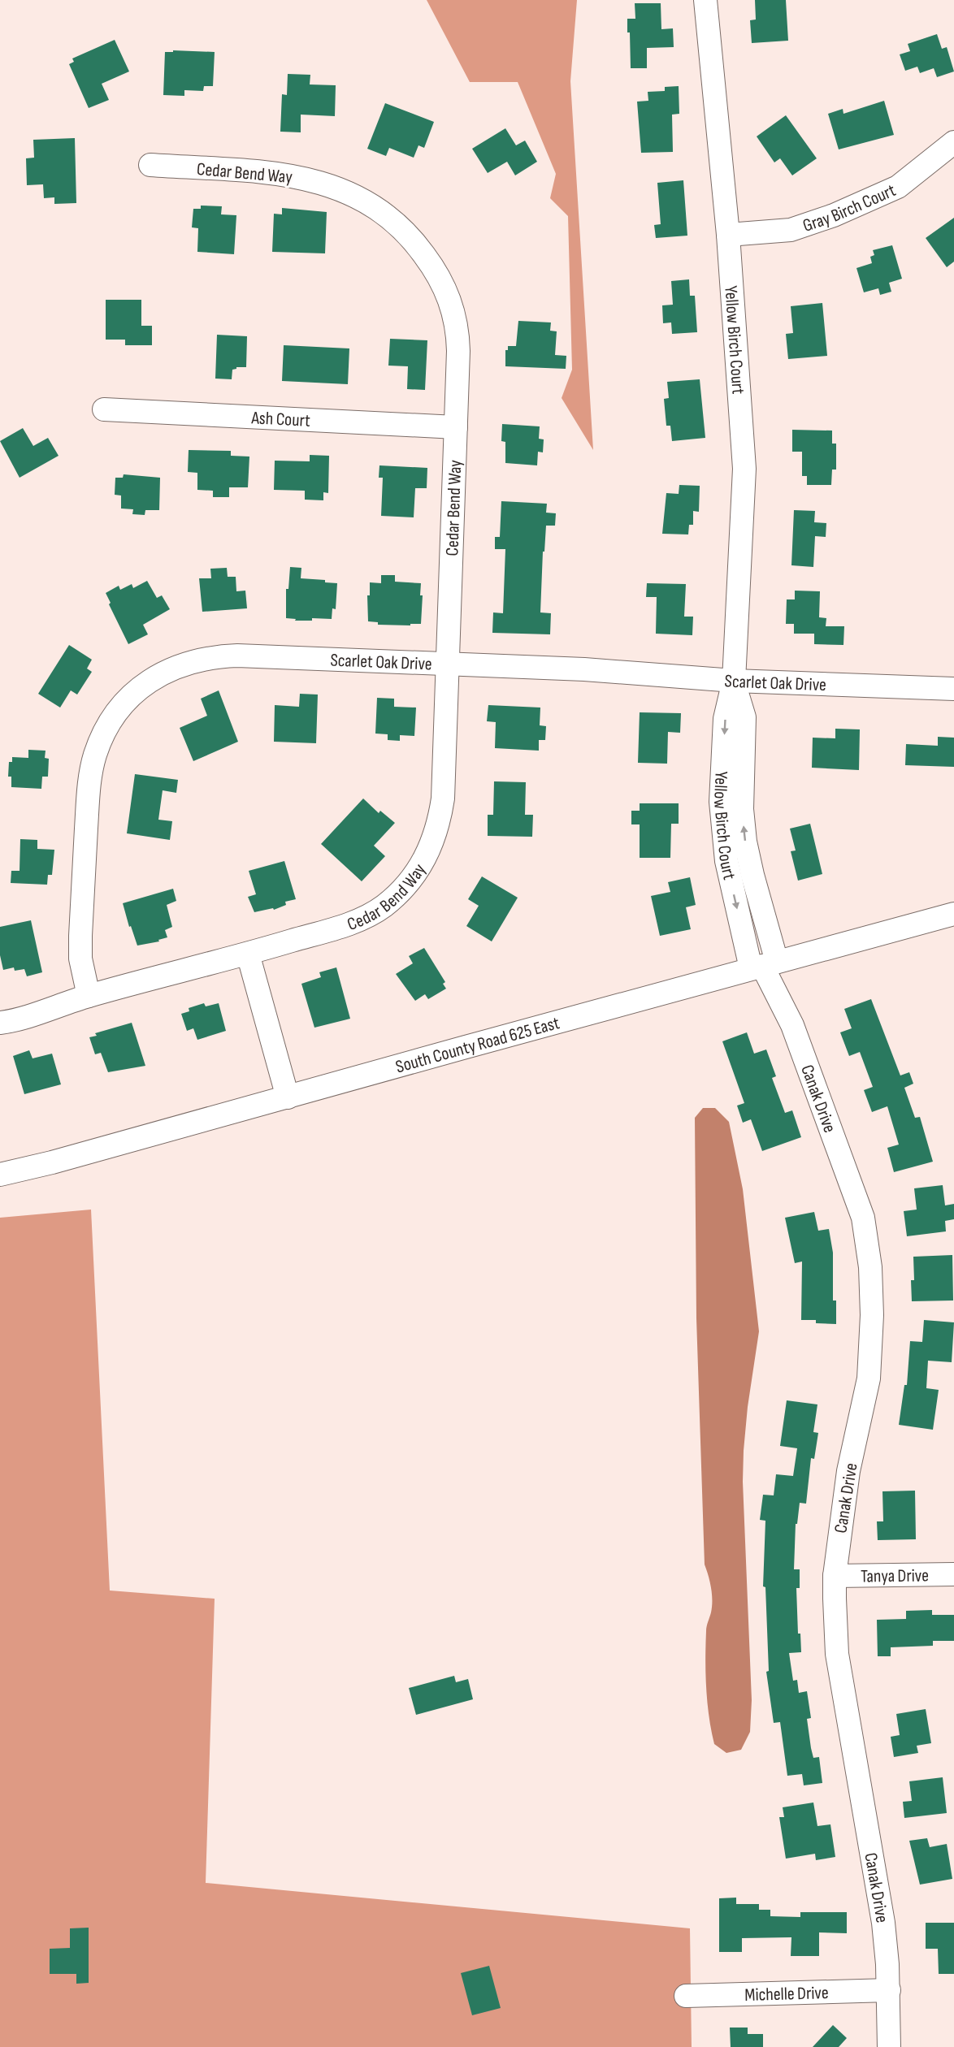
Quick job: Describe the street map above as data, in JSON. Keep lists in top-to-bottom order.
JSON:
{
  "streets": {
    "street": [
      "Cedar Bend Way",
      "Gray Birch Court",
      "Yellow Birch Court",
      "Ash Court",
      "Scarlet Oak Drive",
      "South County Road 625 East",
      "Canak Drive",
      "Tanya Drive",
      "Michelle Drive"
    ]
  },
  "crossings": [
    ["Cedar Bend Way", "Ash Court"],
    ["Cedar Bend Way", "Scarlet Oak Drive"],
    ["Gray Birch Court", "Yellow Birch Court"],
    ["Yellow Birch Court", "Scarlet Oak Drive"],
    ["Yellow Birch Court", "South County Road 625 East"],
    ["Yellow Birch Court", "Canak Drive"],
    ["South County Road 625 East", "Canak Drive"],
    ["Canak Drive", "Tanya Drive"],
    ["Canak Drive", "Michelle Drive"]
  ]
}
